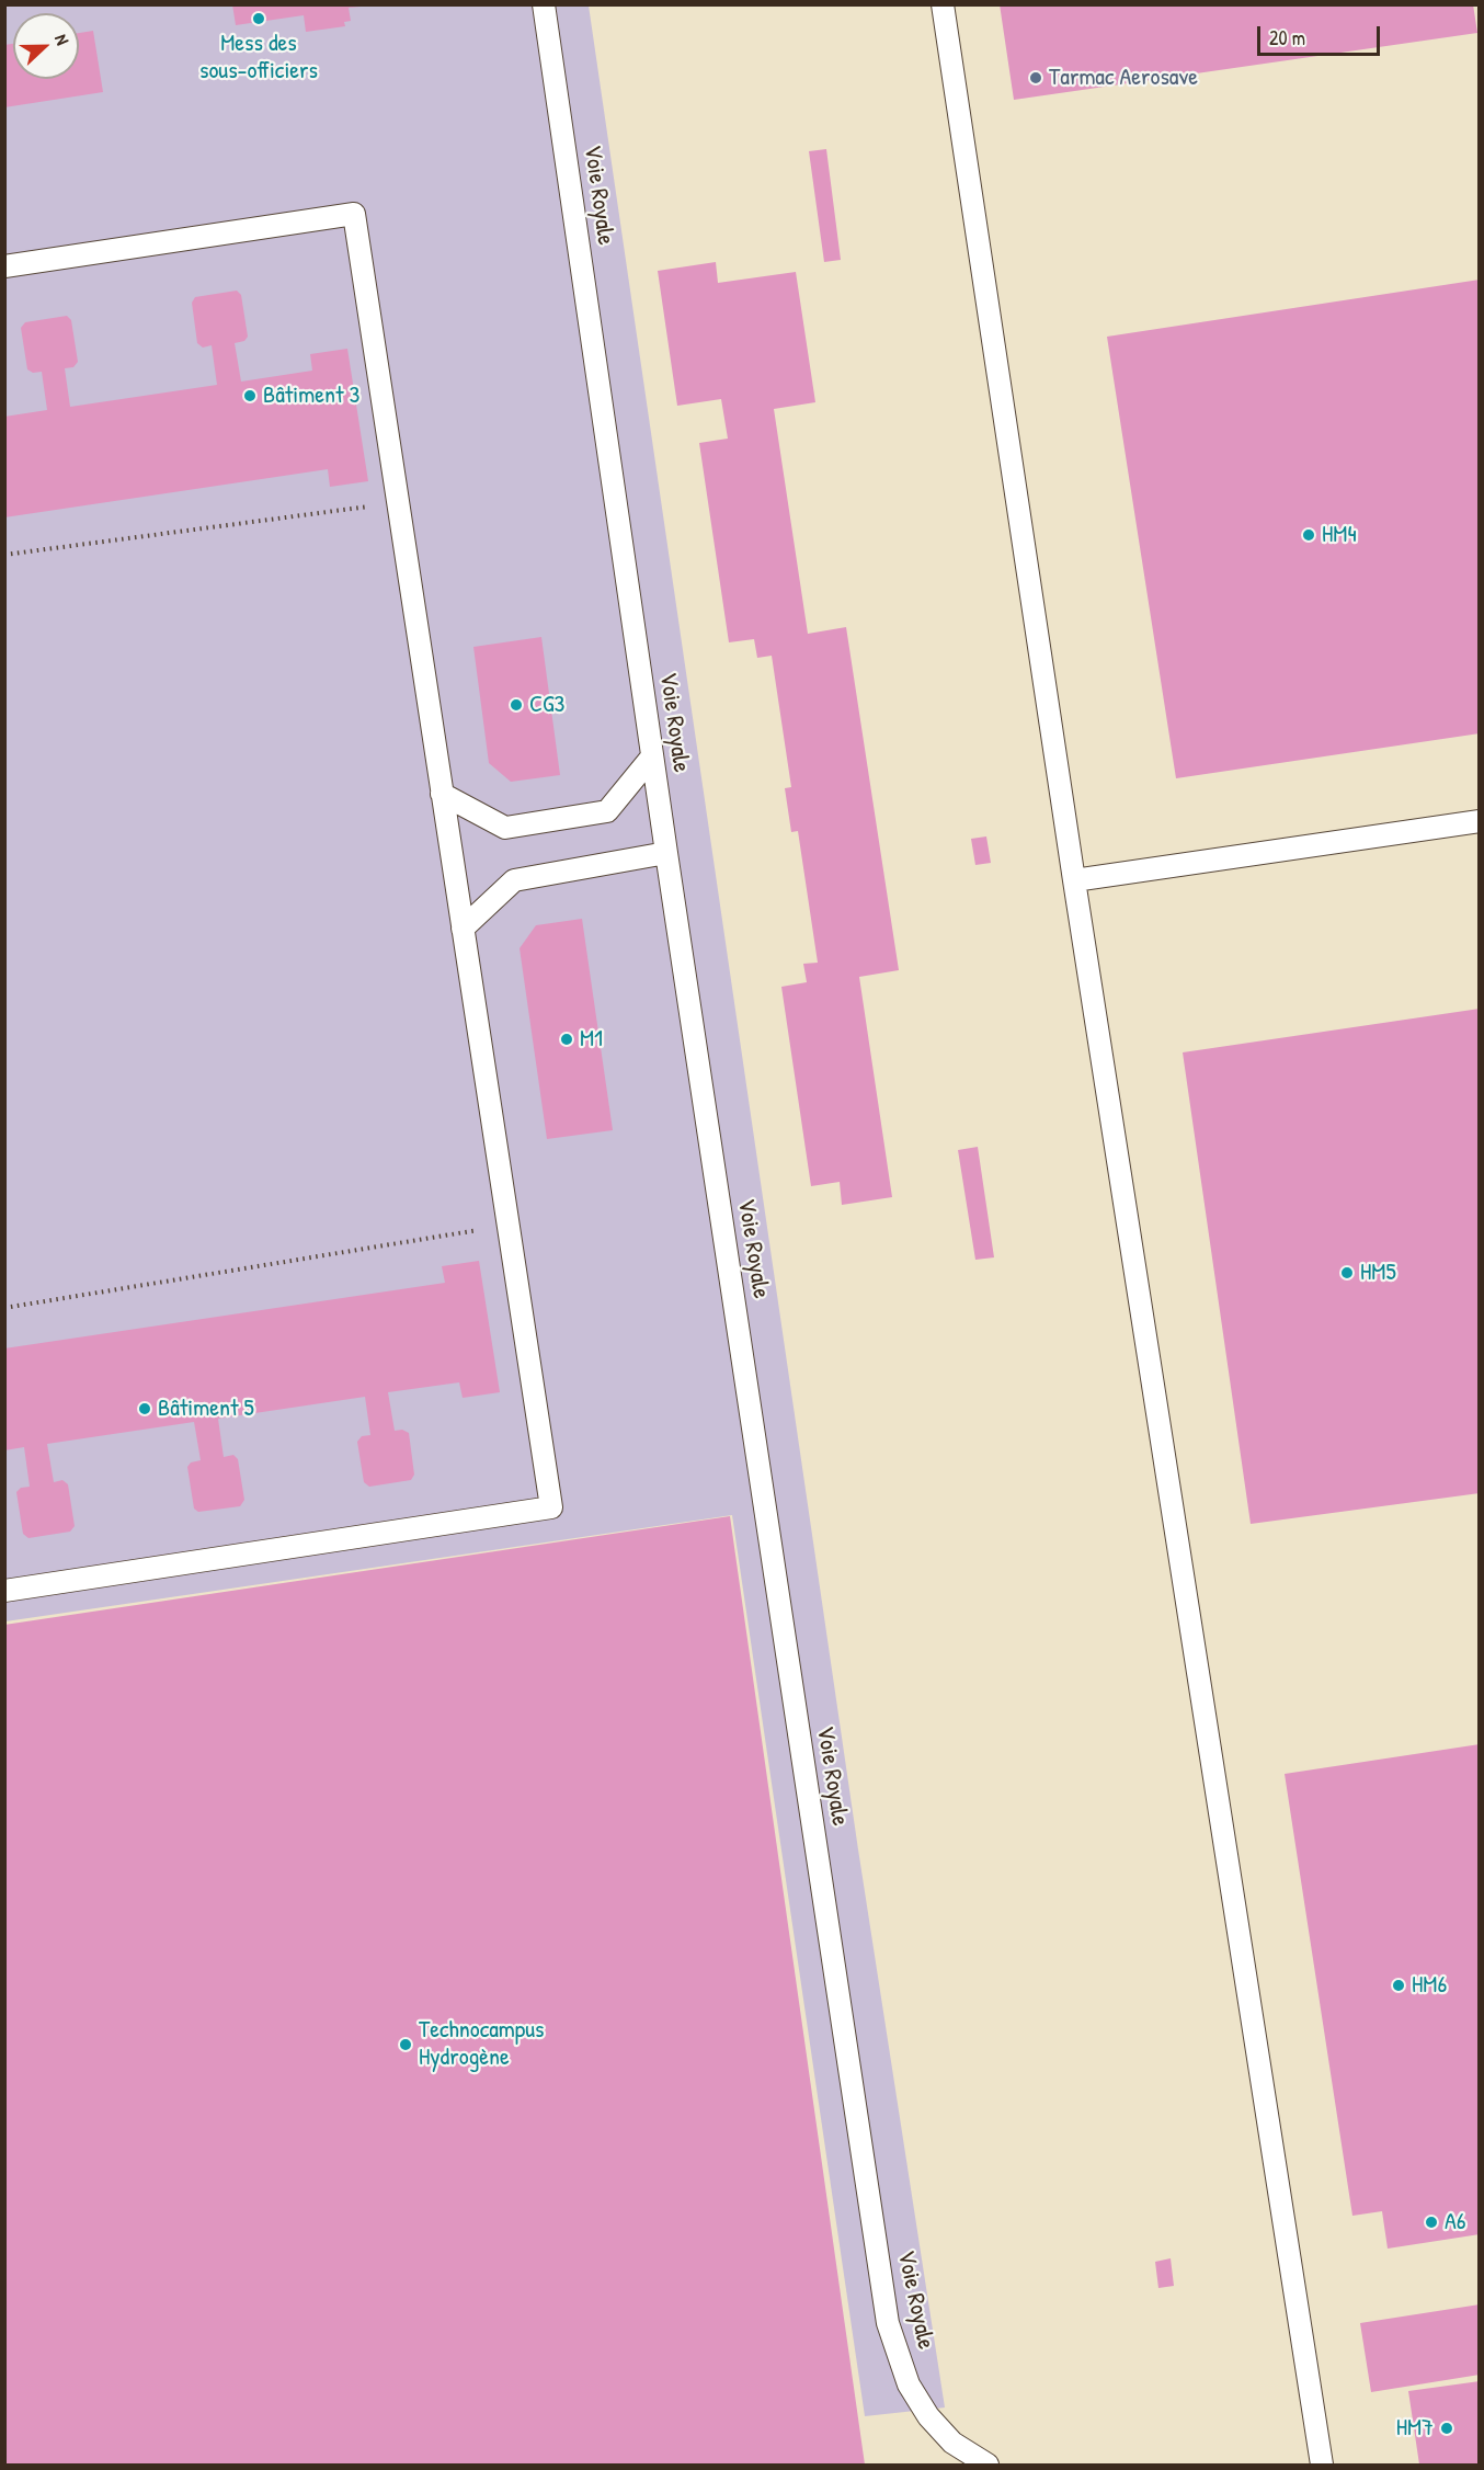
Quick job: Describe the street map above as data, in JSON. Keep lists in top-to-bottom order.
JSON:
{
  "streets": {
    "lane": ["Voie Royale"]
  },
  "places": [
    "Mess des sous-officiers",
    "Tarmac Aerosave",
    "Bâtiment 3",
    "HM4",
    "CG3",
    "M1",
    "HM5",
    "Bâtiment 5",
    "HM6",
    "Technocampus Hydrogène",
    "A6",
    "HM7"
  ],
  "scale_bar": "20 m",
  "north": "right"
}
